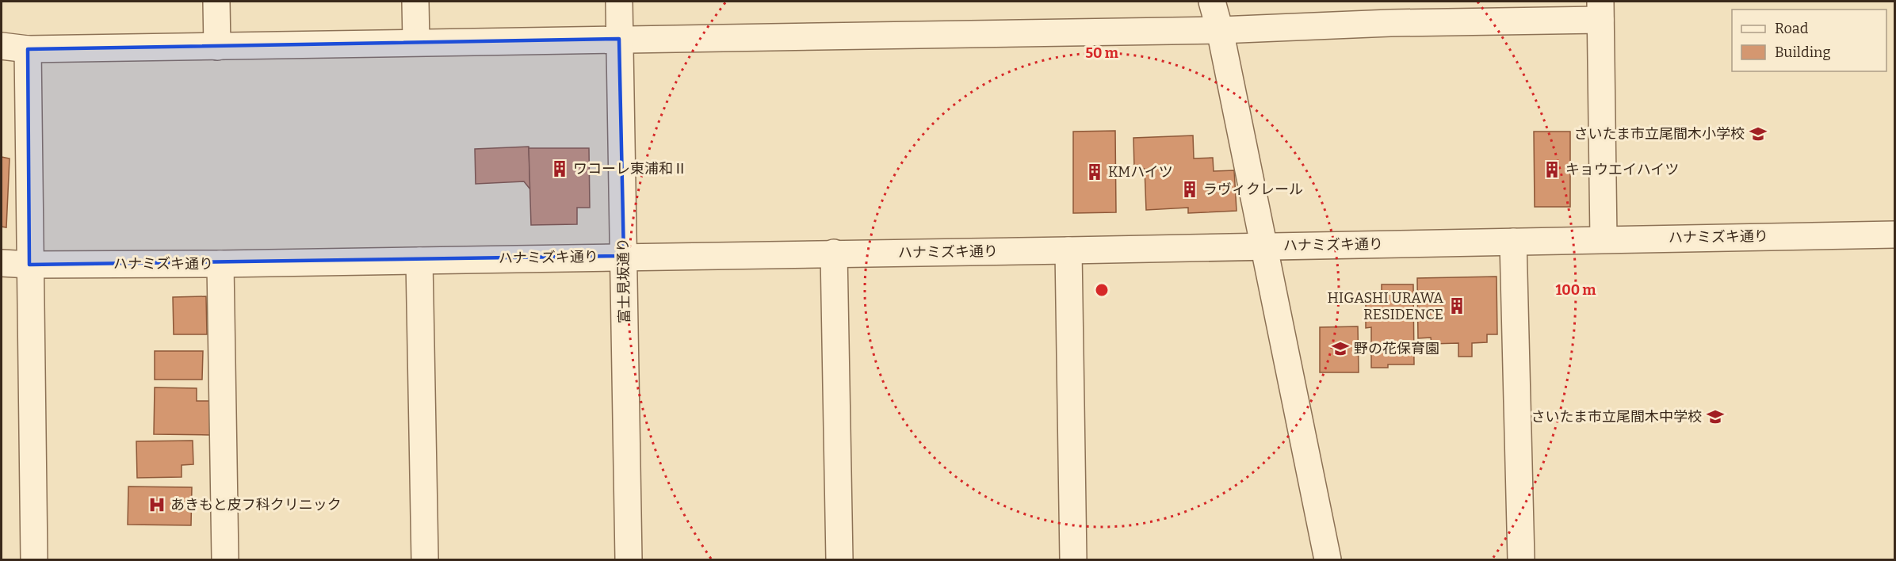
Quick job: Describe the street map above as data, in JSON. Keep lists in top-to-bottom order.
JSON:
{
  "streets": {
    "street": ["ハナミズキ通り", "富士見坂通り"]
  },
  "crossings": [
    ["ハナミズキ通り", "富士見坂通り"]
  ],
  "places": {
    "school or university": ["さいたま市立尾間木小学校", "野の花保育園", "さいたま市立尾間木中学校"],
    "building": [
      "ワコーレ東浦和Ⅱ",
      "キョウエイハイツ",
      "KMハイツ",
      "ラヴィクレール",
      "HIGASHI URAWA RESIDENCE"
    ],
    "hospital": ["あきもと皮フ科クリニック"]
  },
  "legend": ["Road", "Building"],
  "rings": ["50 m", "100 m"]
}
